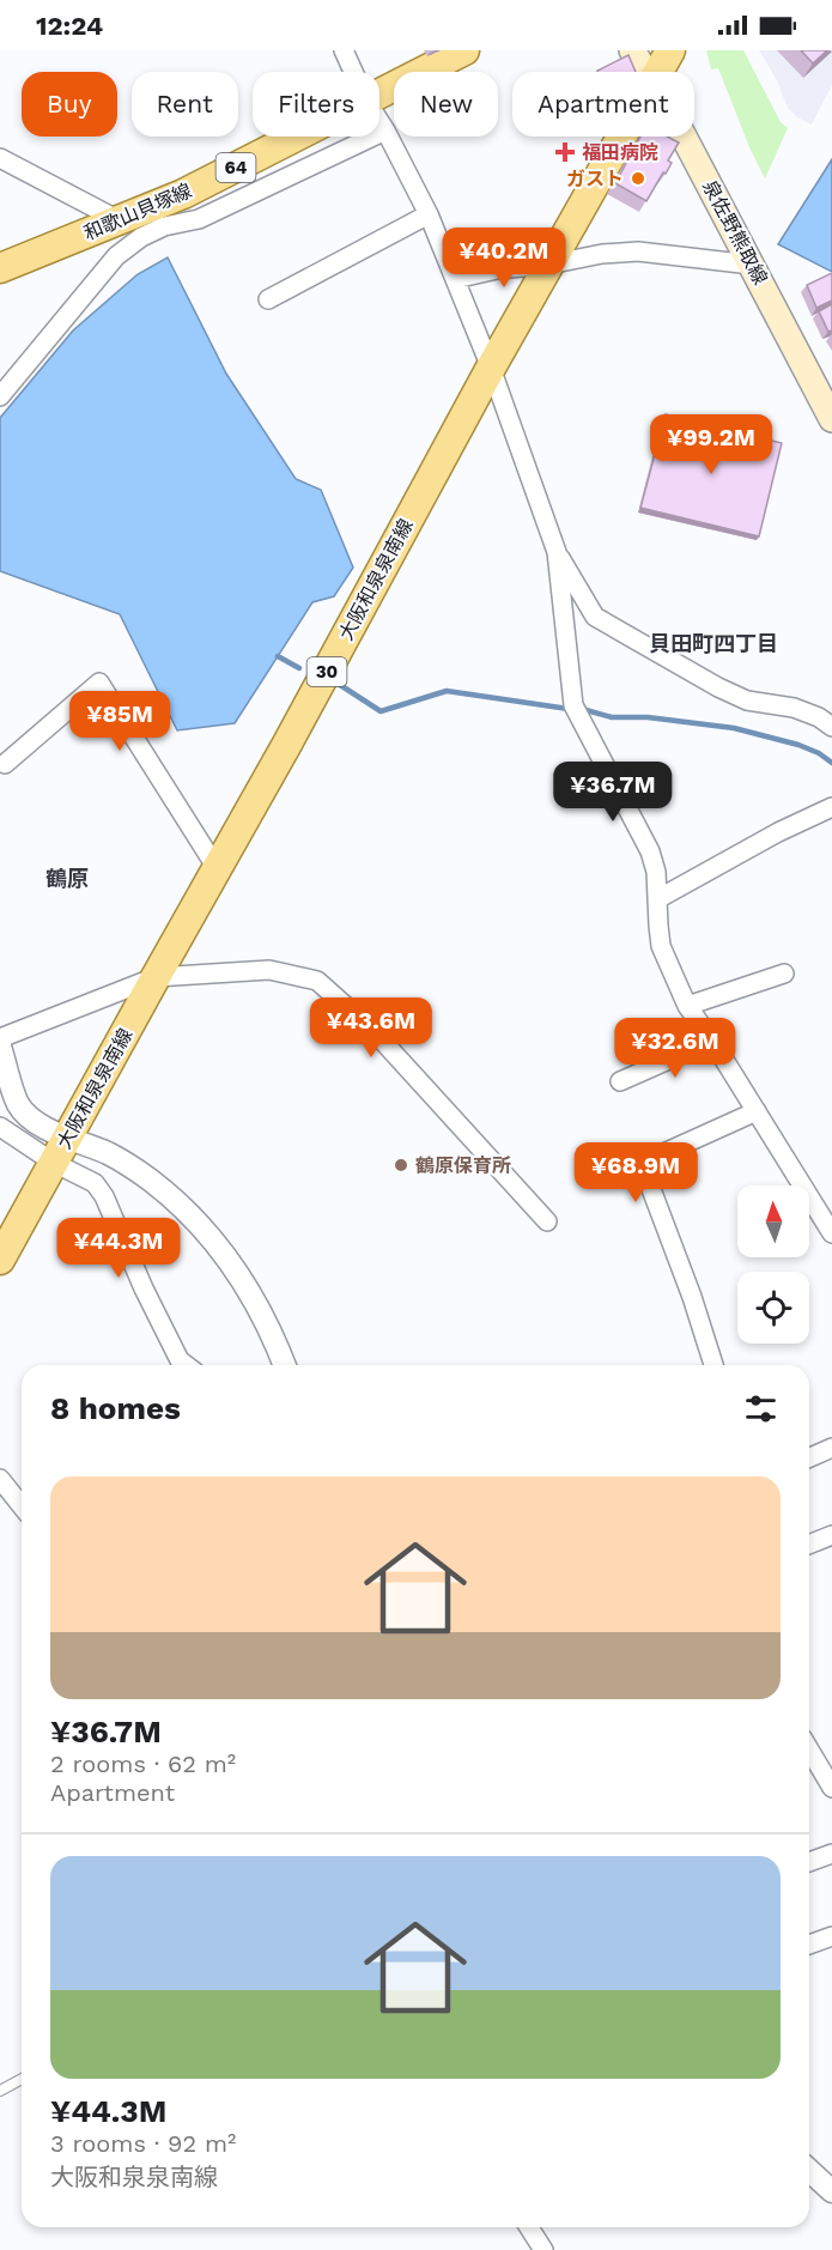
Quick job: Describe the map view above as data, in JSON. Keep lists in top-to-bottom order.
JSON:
{
  "streets": {
    "main road": [
      "64",
      "和歌山貝塚線",
      "泉佐野熊取線",
      "大阪和泉泉南線",
      "30"
    ]
  },
  "districts": ["貝田町四丁目", "鶴原"],
  "places": {
    "health": ["福田病院"],
    "other": ["ガスト", "鶴原保育所"]
  },
  "north": "top",
  "page": {
    "status": "12:24",
    "chip": [
      "Buy",
      "Rent",
      "Filters",
      "New",
      "Apartment"
    ],
    "price": [
      "¥40.2M",
      "¥99.2M",
      "¥85M",
      "¥36.7M",
      "¥43.6M",
      "¥32.6M",
      "¥68.9M",
      "¥44.3M"
    ],
    "heading": "8 homes",
    "list": [
      {
        "name": "¥36.7M",
        "note": "2 rooms · 62 m² · Apartment"
      },
      {
        "name": "¥44.3M",
        "note": "3 rooms · 92 m² · 大阪和泉泉南線"
      }
    ]
  }
}
